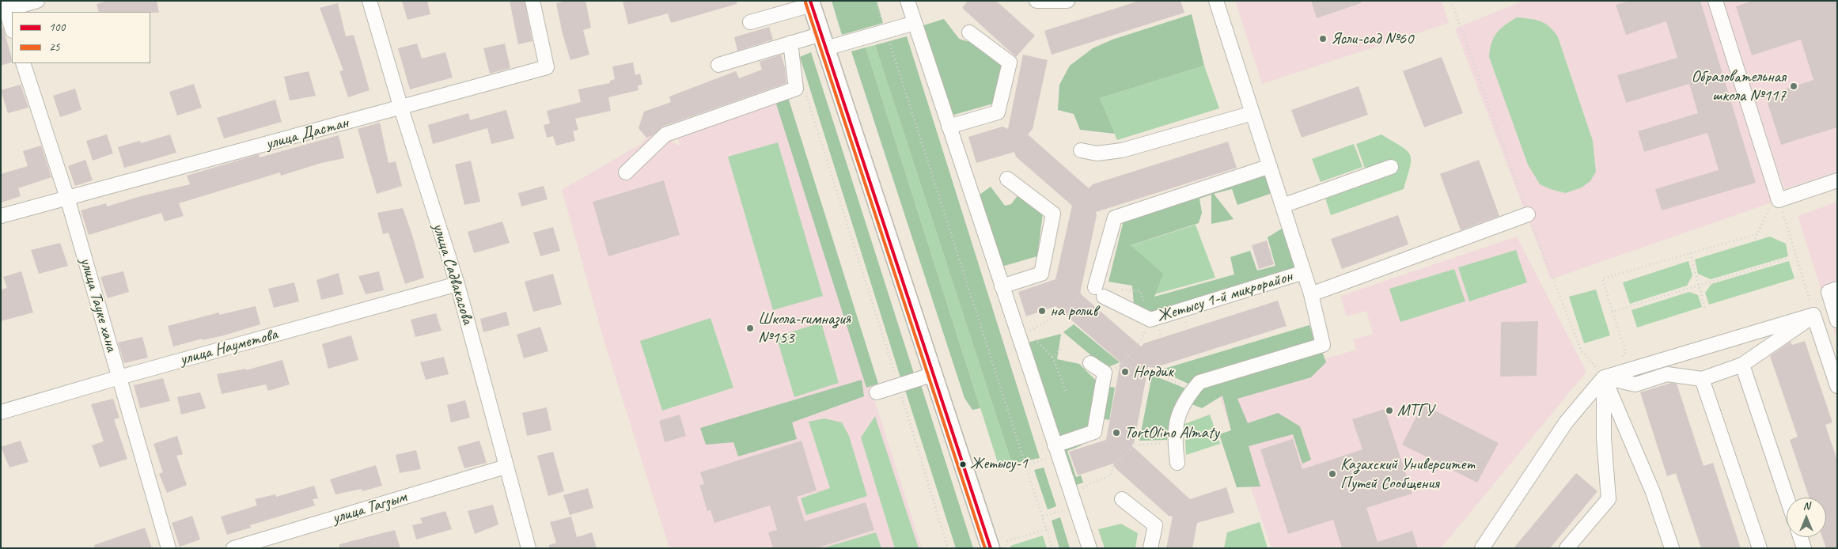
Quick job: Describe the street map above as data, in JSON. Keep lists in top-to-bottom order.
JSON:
{
  "streets": {
    "street": [
      "улица Дастан",
      "улица Садвакасова",
      "Жетысу 1-й микрорайон",
      "улица Тауке хана",
      "улица Науметова",
      "улица Тагзым"
    ]
  },
  "crossings": [
    ["улица Дастан", "улица Садвакасова"],
    ["улица Дастан", "улица Тауке хана"],
    ["улица Садвакасова", "улица Науметова"],
    ["улица Садвакасова", "улица Тагзым"],
    ["улица Тауке хана", "улица Науметова"]
  ],
  "places": [
    "Ясли-сад №60",
    "Образовательная школа №117",
    "на ролив",
    "Школа-гимназия №153",
    "Нордик",
    "МТГУ",
    "TortOlino Almaty",
    "Жетысу-1",
    "Казахский Университет Путей Сообщения"
  ],
  "lines": ["transit line 100", "transit line 25"],
  "legend": ["100", "25"],
  "north": "top"
}
